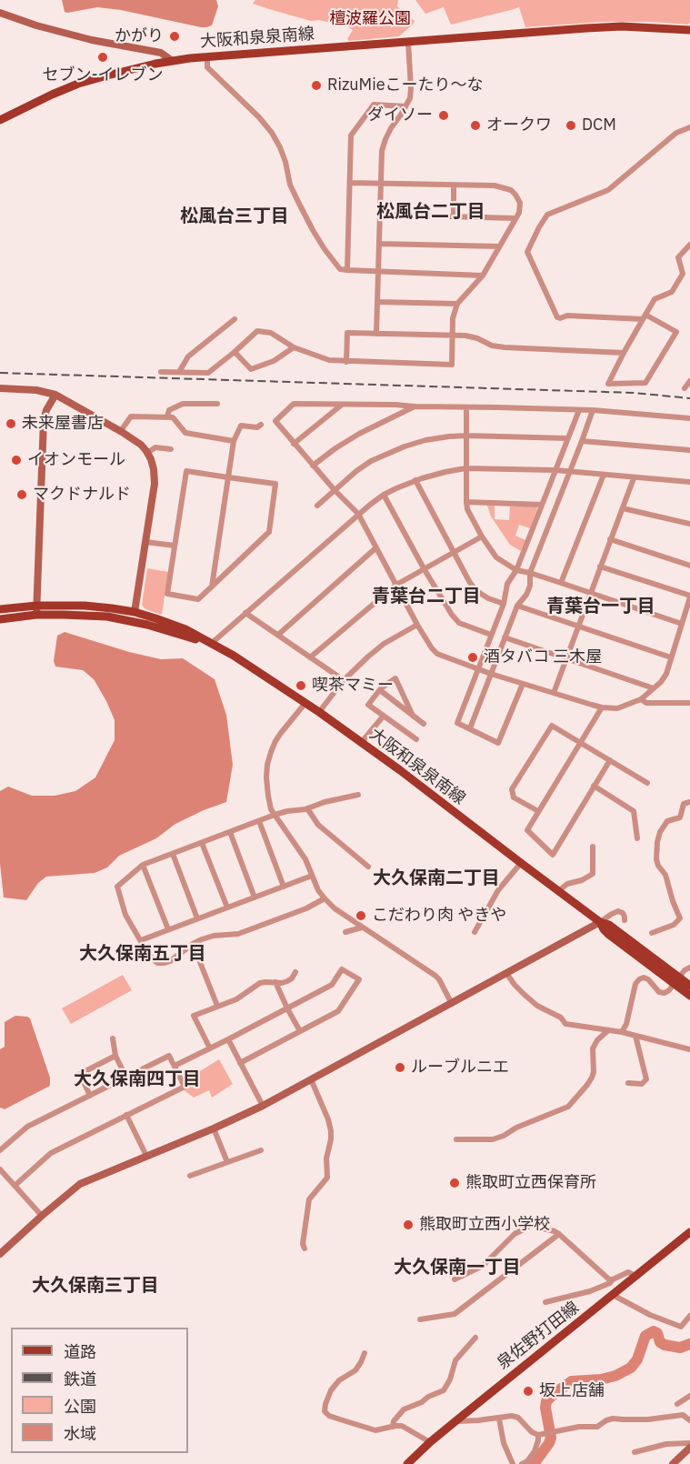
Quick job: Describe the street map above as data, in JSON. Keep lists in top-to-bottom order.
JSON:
{
  "streets": {
    "main road": ["大阪和泉泉南線", "泉佐野打田線"]
  },
  "districts": [
    "松風台二丁目",
    "松風台三丁目",
    "青葉台二丁目",
    "青葉台一丁目",
    "大久保南二丁目",
    "大久保南五丁目",
    "大久保南四丁目",
    "大久保南一丁目",
    "大久保南三丁目"
  ],
  "parks": ["檀波羅公園"],
  "places": [
    "かがり",
    "セブン-イレブン",
    "RizuMieこーたり～な",
    "ダイソー",
    "オークワ",
    "DCM",
    "未来屋書店",
    "イオンモール",
    "マクドナルド",
    "酒タバコ 三木屋",
    "喫茶マミー",
    "こだわり肉 やきや",
    "ルーブルニエ",
    "熊取町立西保育所",
    "熊取町立西小学校",
    "坂上店舗"
  ],
  "legend": [
    "道路",
    "鉄道",
    "公園",
    "水域"
  ]
}
